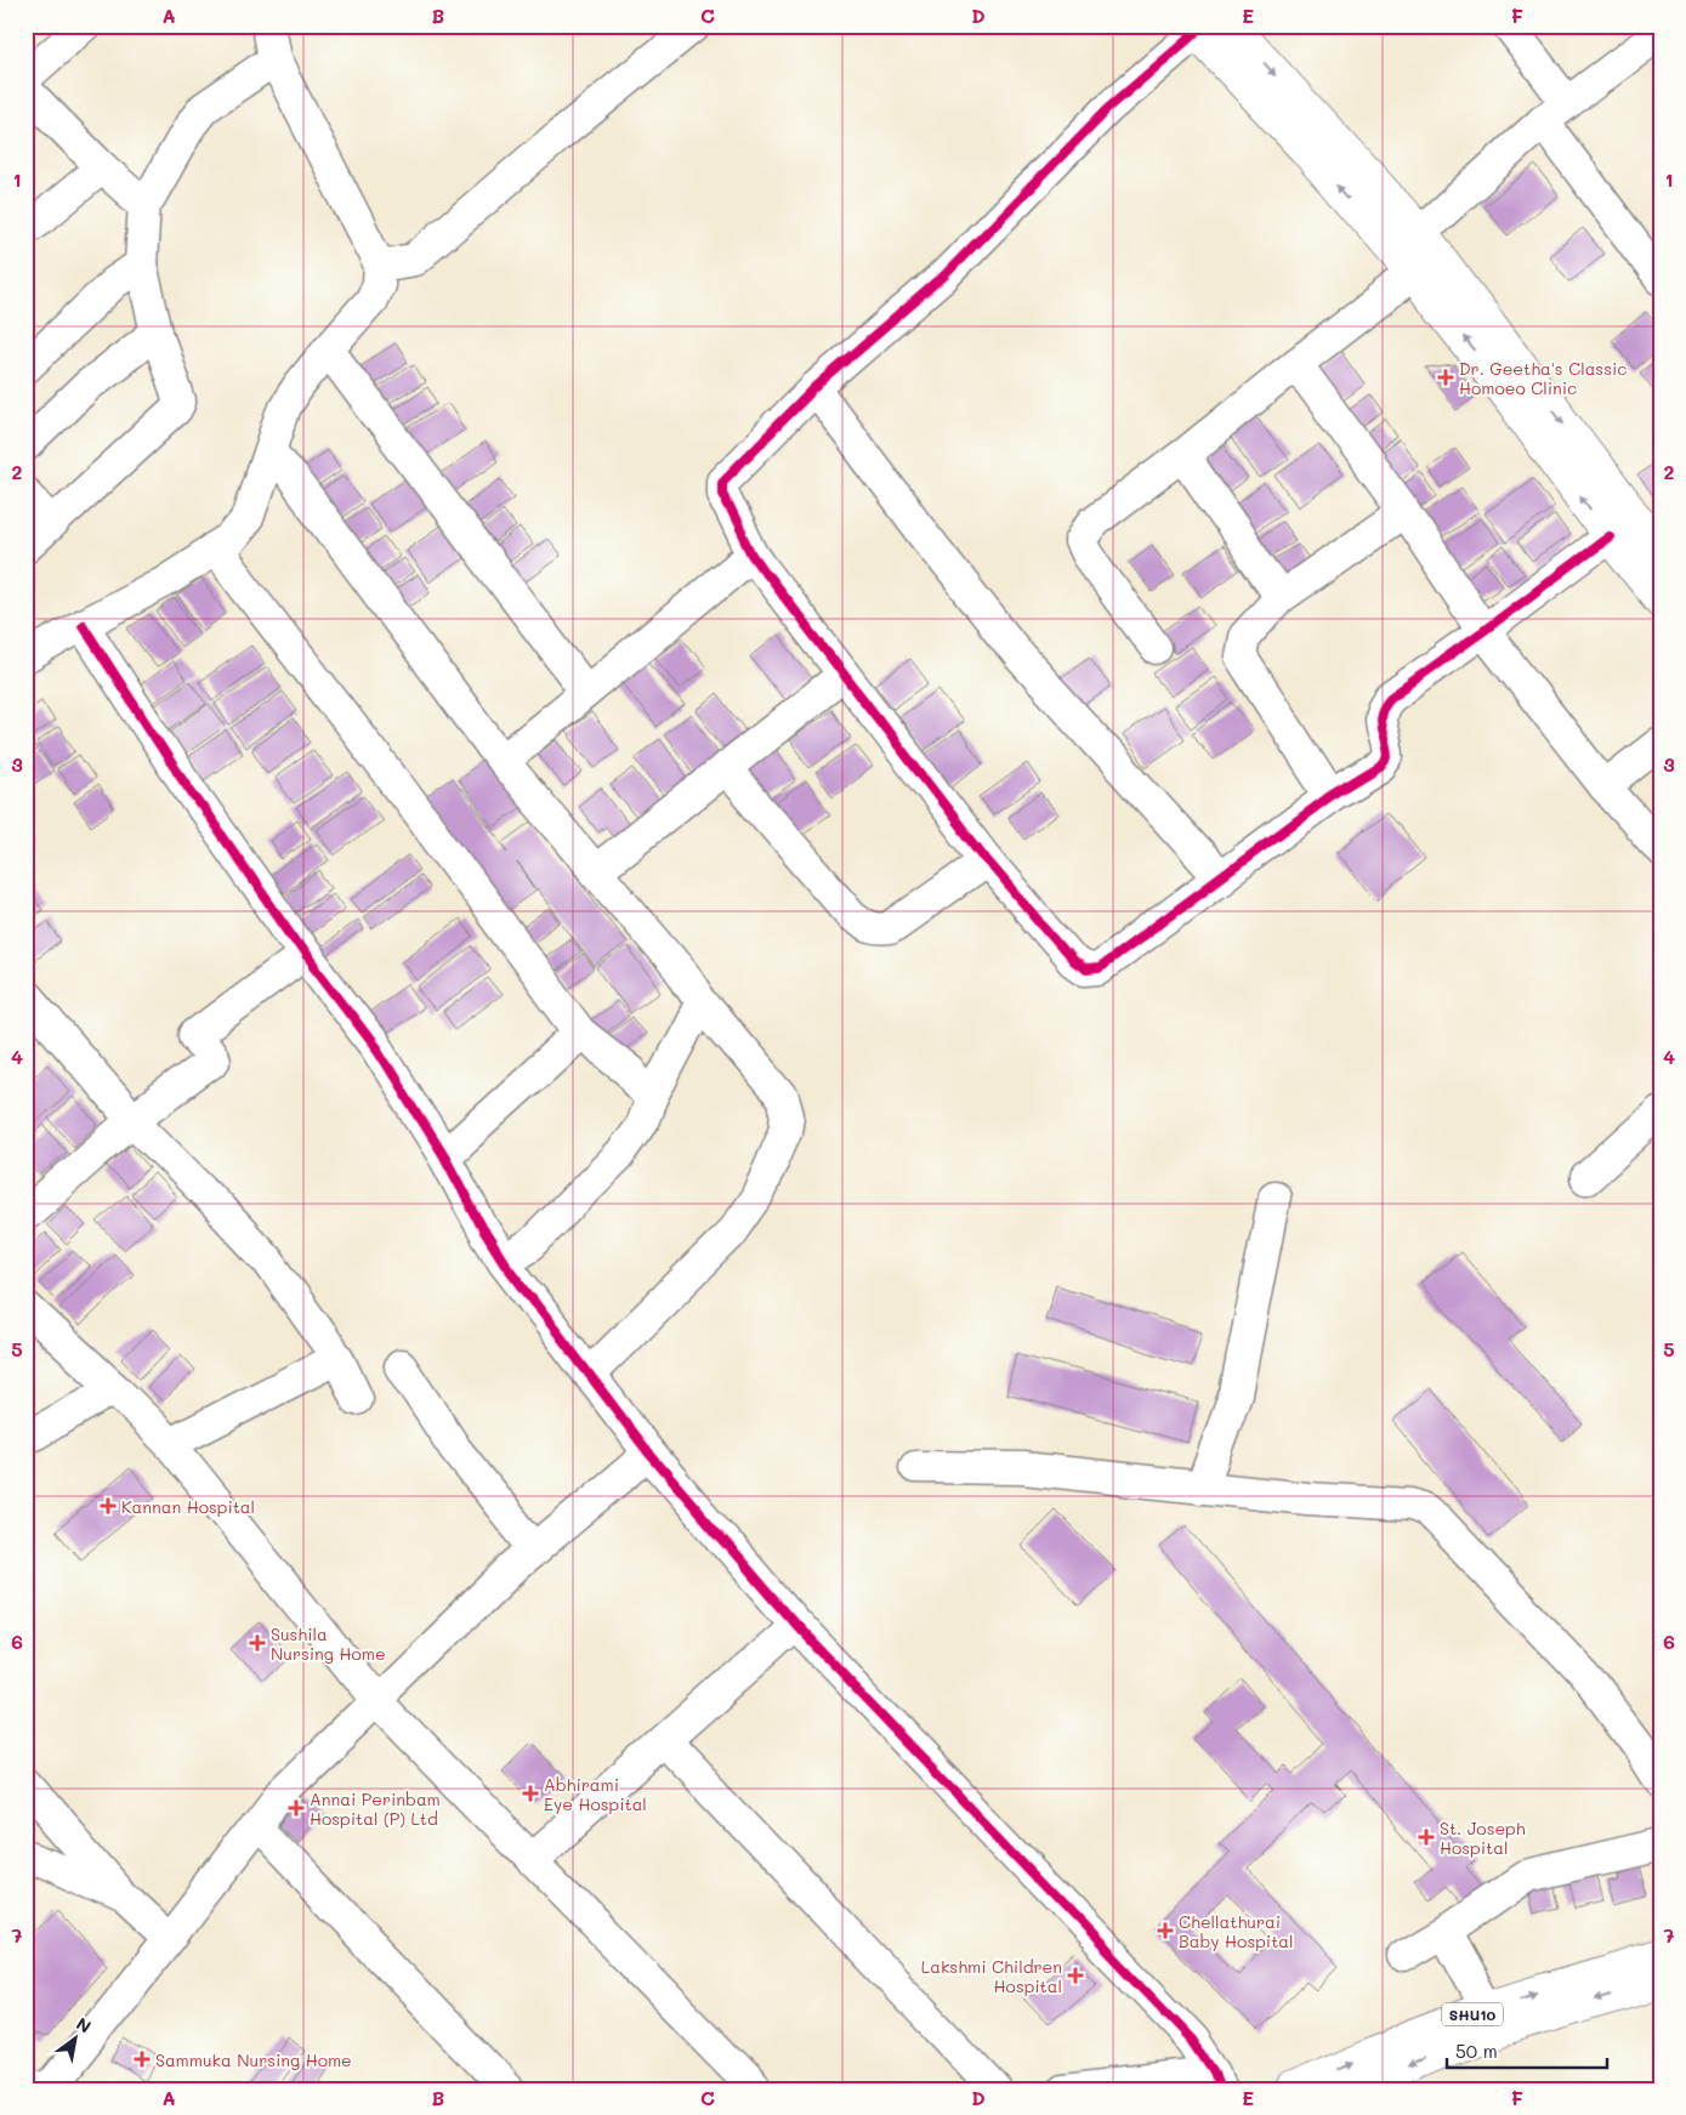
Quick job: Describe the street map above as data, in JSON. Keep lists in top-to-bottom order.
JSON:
{
  "streets": {
    "main road": ["SHU10"]
  },
  "places": {
    "health": [
      "Dr. Geetha's Classic Homoeo Clinic",
      "Kannan Hospital",
      "Sushila Nursing Home",
      "Abhirami Eye Hospital",
      "Annai Perinbam Hospital (P) Ltd",
      "St. Joseph Hospital",
      "Chellathurai Baby Hospital",
      "Lakshmi Children Hospital",
      "Sammuka Nursing Home"
    ]
  },
  "scale_bar": "50 m",
  "north": "top right",
  "grid": {
    "columns": [
      "A",
      "B",
      "C",
      "D",
      "E",
      "F"
    ],
    "rows": [
      "1",
      "2",
      "3",
      "4",
      "5",
      "6",
      "7"
    ]
  }
}
